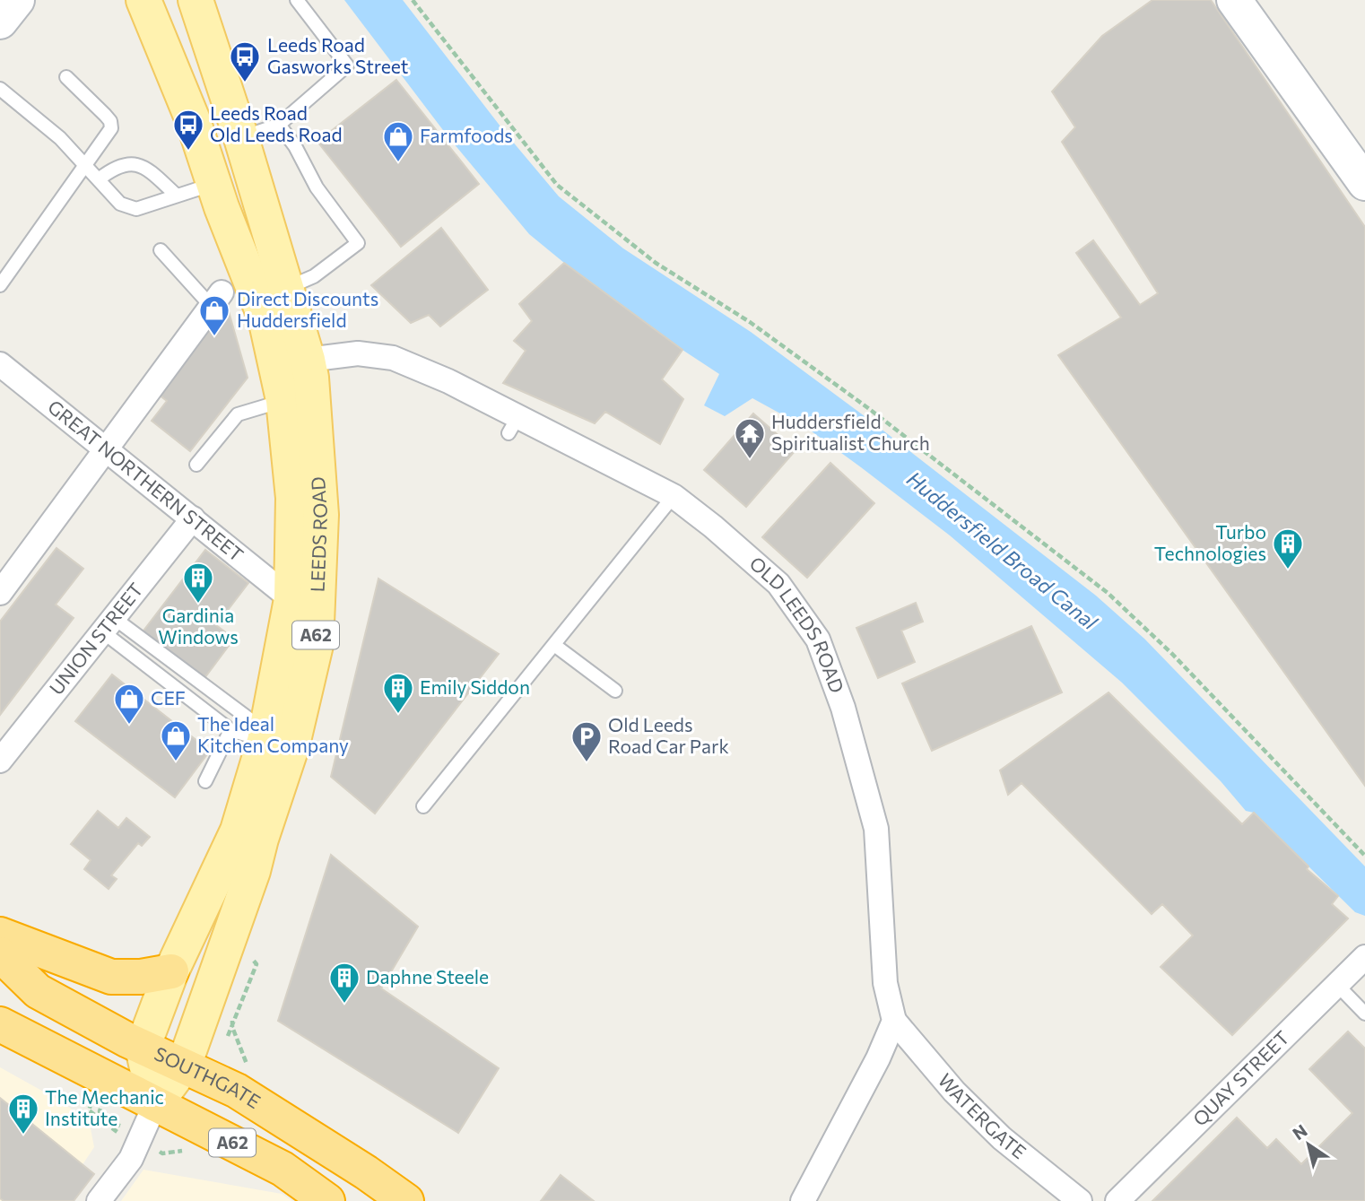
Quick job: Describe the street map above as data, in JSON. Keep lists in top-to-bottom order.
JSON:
{
  "streets": {
    "highway": ["A62", "SOUTHGATE"],
    "main road": ["LEEDS ROAD"],
    "street": [
      "GREAT NORTHERN STREET",
      "OLD LEEDS ROAD",
      "UNION STREET",
      "QUAY STREET",
      "WATERGATE"
    ]
  },
  "crossings": [
    ["GREAT NORTHERN STREET", "LEEDS ROAD"],
    ["GREAT NORTHERN STREET", "UNION STREET"],
    ["LEEDS ROAD", "OLD LEEDS ROAD"],
    ["LEEDS ROAD", "A62"],
    ["LEEDS ROAD", "SOUTHGATE"],
    ["OLD LEEDS ROAD", "WATERGATE"],
    ["A62", "SOUTHGATE"]
  ],
  "water": ["Huddersfield Broad Canal"],
  "places": {
    "bus stop": ["Leeds Road Gasworks Street", "Leeds Road Old Leeds Road"],
    "shop": [
      "Farmfoods",
      "Direct Discounts Huddersfield",
      "CEF",
      "The Ideal Kitchen Company"
    ],
    "temple": ["Huddersfield Spiritualist Church"],
    "building": [
      "Turbo Technologies",
      "Gardinia Windows",
      "Emily Siddon",
      "Daphne Steele",
      "The Mechanic Institute"
    ],
    "parking": ["Old Leeds Road Car Park"]
  },
  "north": "top left"
}
